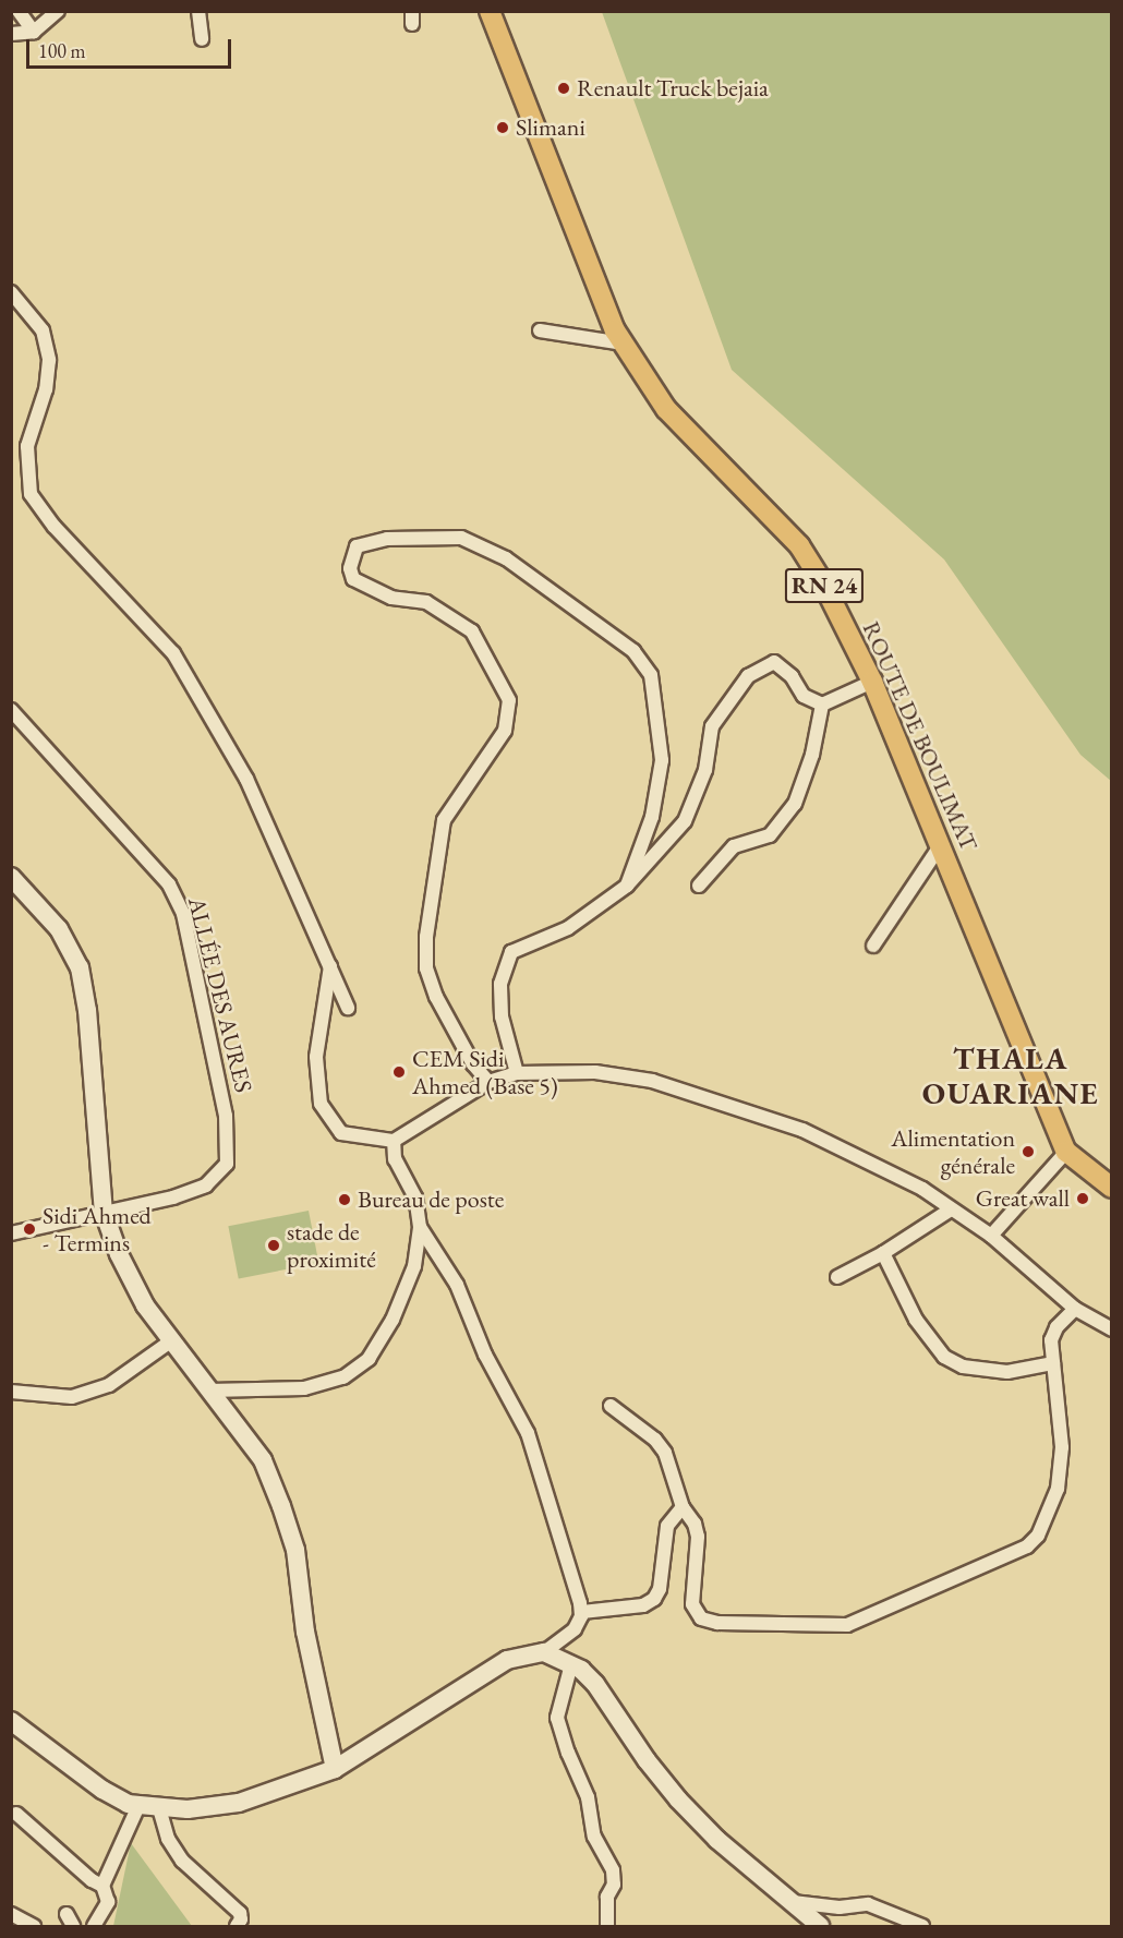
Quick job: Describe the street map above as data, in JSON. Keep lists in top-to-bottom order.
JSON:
{
  "streets": {
    "main road": ["RN 24", "ROUTE DE BOULIMAT"],
    "street": ["ALLÉE DES AURES"]
  },
  "districts": ["THALA OUARIANE"],
  "places": [
    "Renault Truck bejaia",
    "Slimani",
    "CEM Sidi Ahmed (Base 5)",
    "Alimentation générale",
    "Great wall",
    "Bureau de poste",
    "Sidi Ahmed - Termins",
    "stade de proximité"
  ],
  "scale_bar": "100 m"
}
